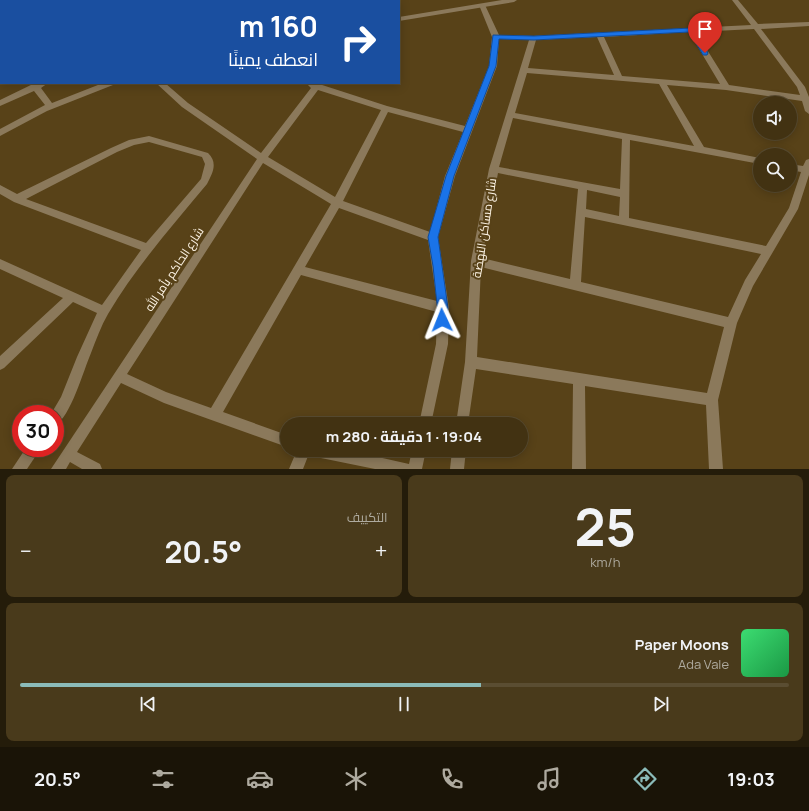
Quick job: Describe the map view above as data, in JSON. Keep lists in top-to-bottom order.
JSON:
{
  "streets": {
    "street": ["شارع مساكن النهضة", "شارع الحاكم بأمر الله"]
  },
  "page": {
    "turn": ["160 m", "انعطف يمينًا"],
    "limit": "30",
    "trip": "19:04 · 1 دقيقة · 280 m",
    "tile": [
      ["25", "km/h"],
      "التكييف"
    ],
    "heat": ["−", "20.5°", "+"],
    "song": ["Paper Moons", "Ada Vale"],
    "tabs": ["19:03", "20.5°"]
  }
}
